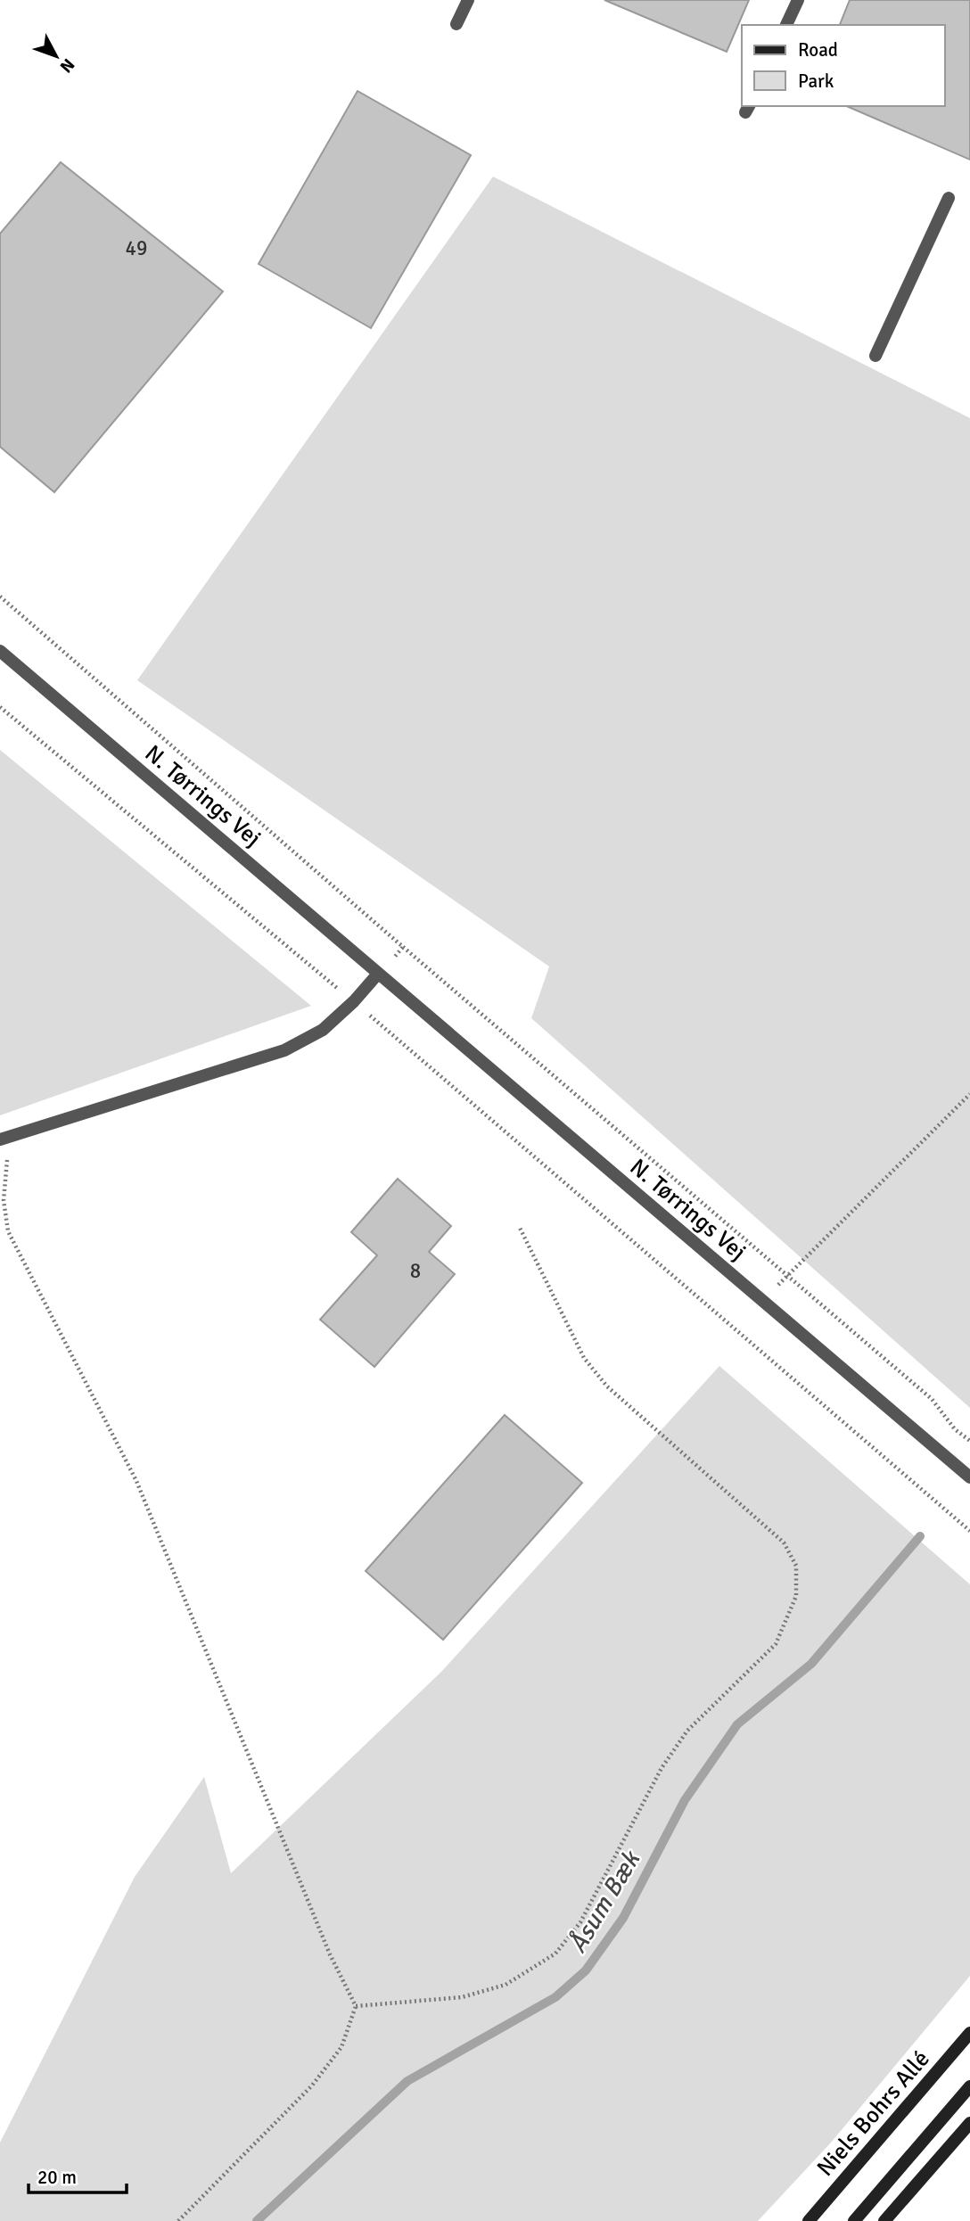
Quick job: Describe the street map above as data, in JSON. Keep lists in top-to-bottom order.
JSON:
{
  "streets": {
    "street": ["N. Tørrings Vej", "Niels Bohrs Allé"]
  },
  "water": ["Åsum Bæk"],
  "house_numbers": ["49", "8"],
  "legend": ["Road", "Park"],
  "scale_bar": "20 m",
  "north": "bottom right"
}
